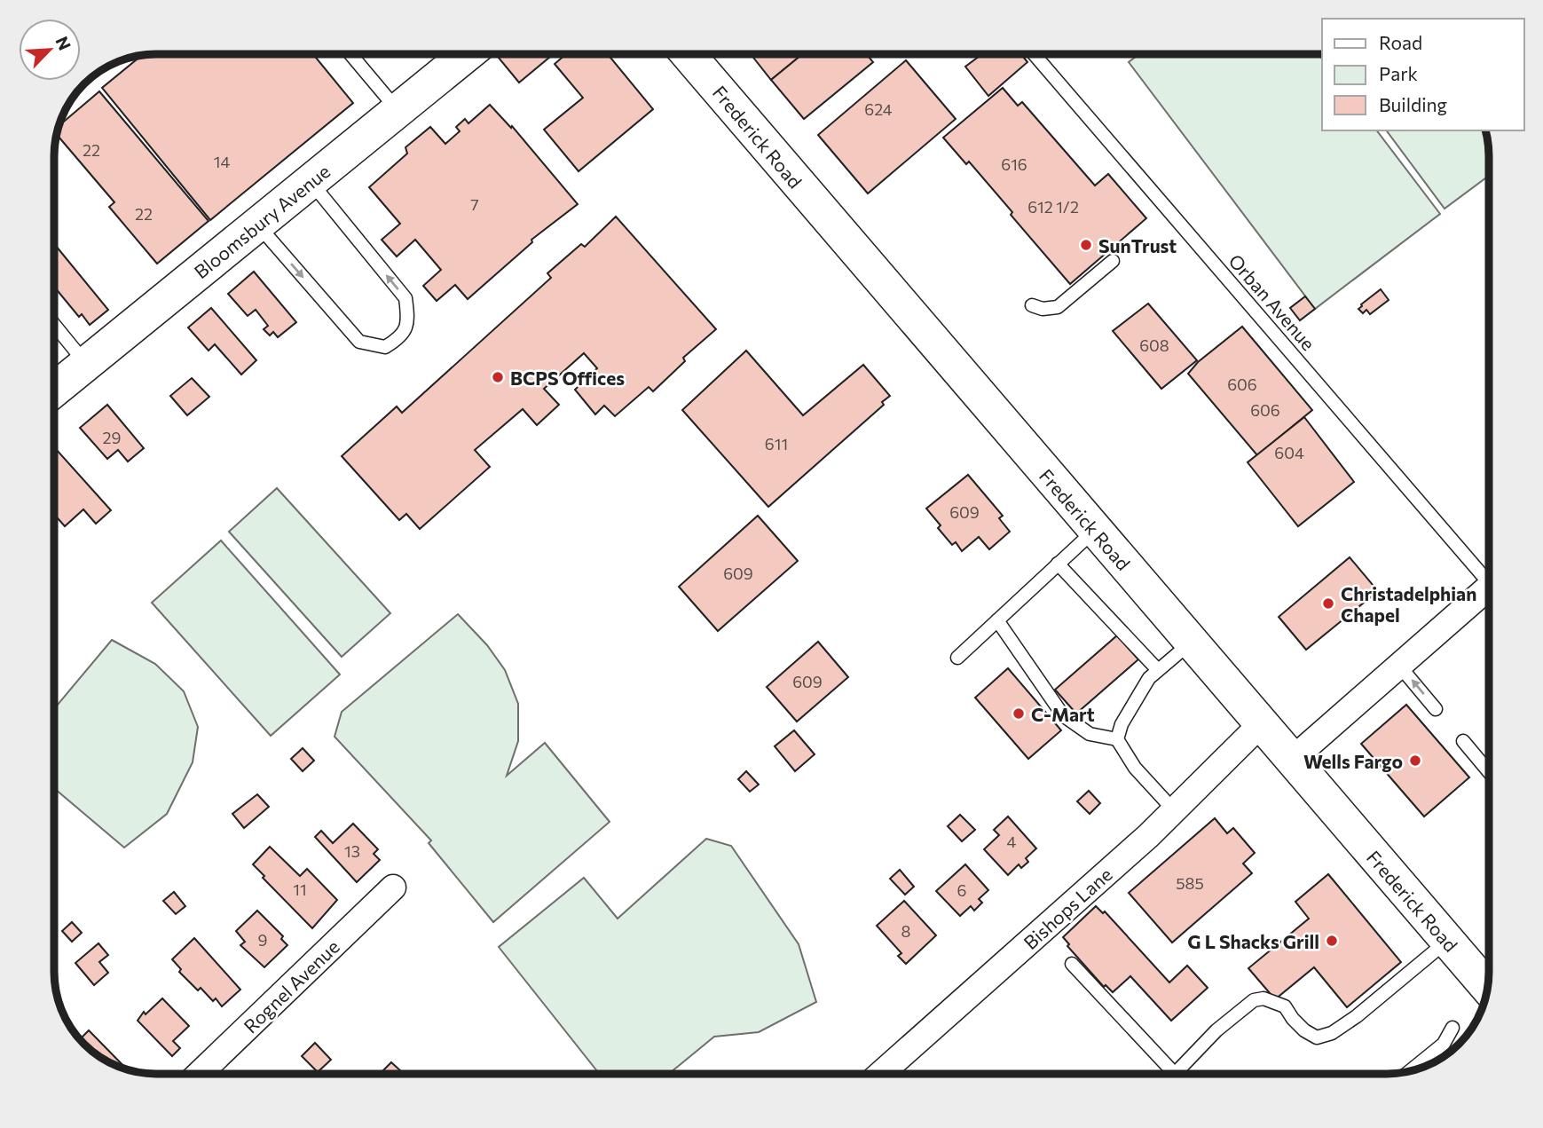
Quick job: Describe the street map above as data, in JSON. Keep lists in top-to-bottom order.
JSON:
{
  "streets": {
    "main road": ["Frederick Road", "Bloomsbury Avenue"],
    "street": ["Bishops Lane", "Rognel Avenue"],
    "lane": ["Orban Avenue"]
  },
  "crossings": [
    ["Frederick Road", "Bishops Lane"]
  ],
  "places": [
    "SunTrust",
    "BCPS Offices",
    "Christadelphian Chapel",
    "C-Mart",
    "Wells Fargo",
    "G L Shacks Grill"
  ],
  "house_numbers": [
    "624",
    "22",
    "14",
    "616",
    "7",
    "612 1/2",
    "22",
    "608",
    "606",
    "606",
    "29",
    "611",
    "604",
    "609",
    "609",
    "609",
    "4",
    "13",
    "585",
    "11",
    "6",
    "8",
    "9"
  ],
  "legend": ["Road", "Park", "Building"],
  "north": "top right"
}
